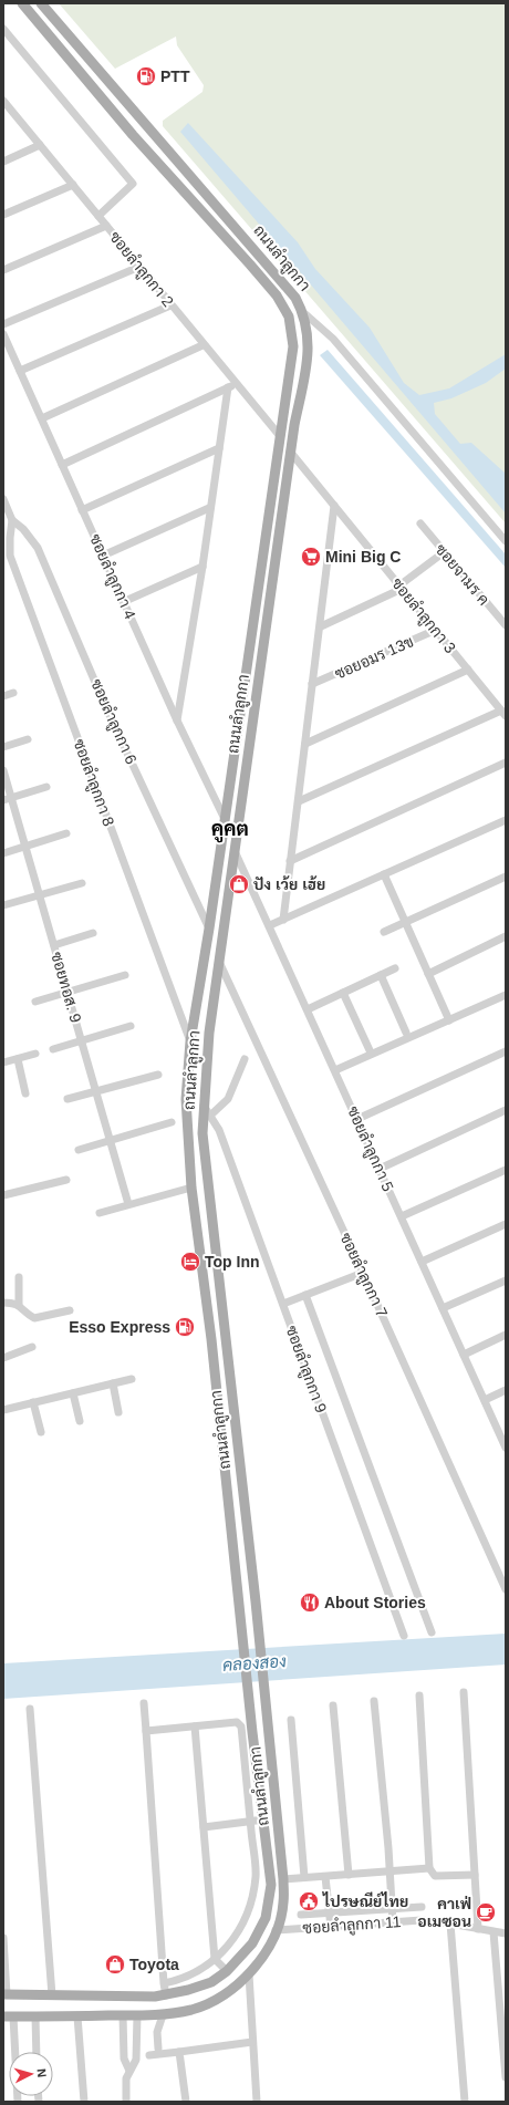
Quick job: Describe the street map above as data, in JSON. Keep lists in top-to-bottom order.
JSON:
{
  "streets": {
    "main road": ["ถนนลำลูกกา"],
    "street": [
      "ซอยลำลูกกา 2",
      "ซอยจามร ค",
      "ซอยลำลูกกา 4",
      "ซอยลำลูกกา 3",
      "ซอยอมร 13ข",
      "ซอยลำลูกกา 6",
      "ซอยลำลูกกา 8",
      "ซอยทอส. 9",
      "ซอยลำลูกกา 5",
      "ซอยลำลูกกา 7",
      "ซอยลำลูกกา 9",
      "ซอยลำลูกกา 11"
    ]
  },
  "crossings": [
    ["ถนนลำลูกกา", "ซอยลำลูกกา 2"],
    ["ถนนลำลูกกา", "ซอยลำลูกกา 4"],
    ["ถนนลำลูกกา", "ซอยลำลูกกา 3"],
    ["ถนนลำลูกกา", "ซอยลำลูกกา 6"],
    ["ถนนลำลูกกา", "ซอยลำลูกกา 8"],
    ["ถนนลำลูกกา", "ซอยลำลูกกา 5"],
    ["ถนนลำลูกกา", "ซอยลำลูกกา 7"],
    ["ถนนลำลูกกา", "ซอยลำลูกกา 9"],
    ["ถนนลำลูกกา", "ซอยลำลูกกา 11"],
    ["ซอยลำลูกกา 3", "ซอยอมร 13ข"],
    ["ซอยลำลูกกา 6", "ซอยลำลูกกา 8"]
  ],
  "districts": ["คูคต"],
  "water": ["คลองสอง"],
  "places": {
    "fuel station": ["PTT", "Esso Express"],
    "supermarket": ["Mini Big C"],
    "shop": ["ปัง เว้ย เฮ้ย", "Toyota"],
    "hotel": ["Top Inn"],
    "restaurant": ["About Stories"],
    "public building": ["ไปรษณีย์ไทย"],
    "cafe": ["คาเฟ่ อเมซอน"]
  },
  "north": "right"
}
